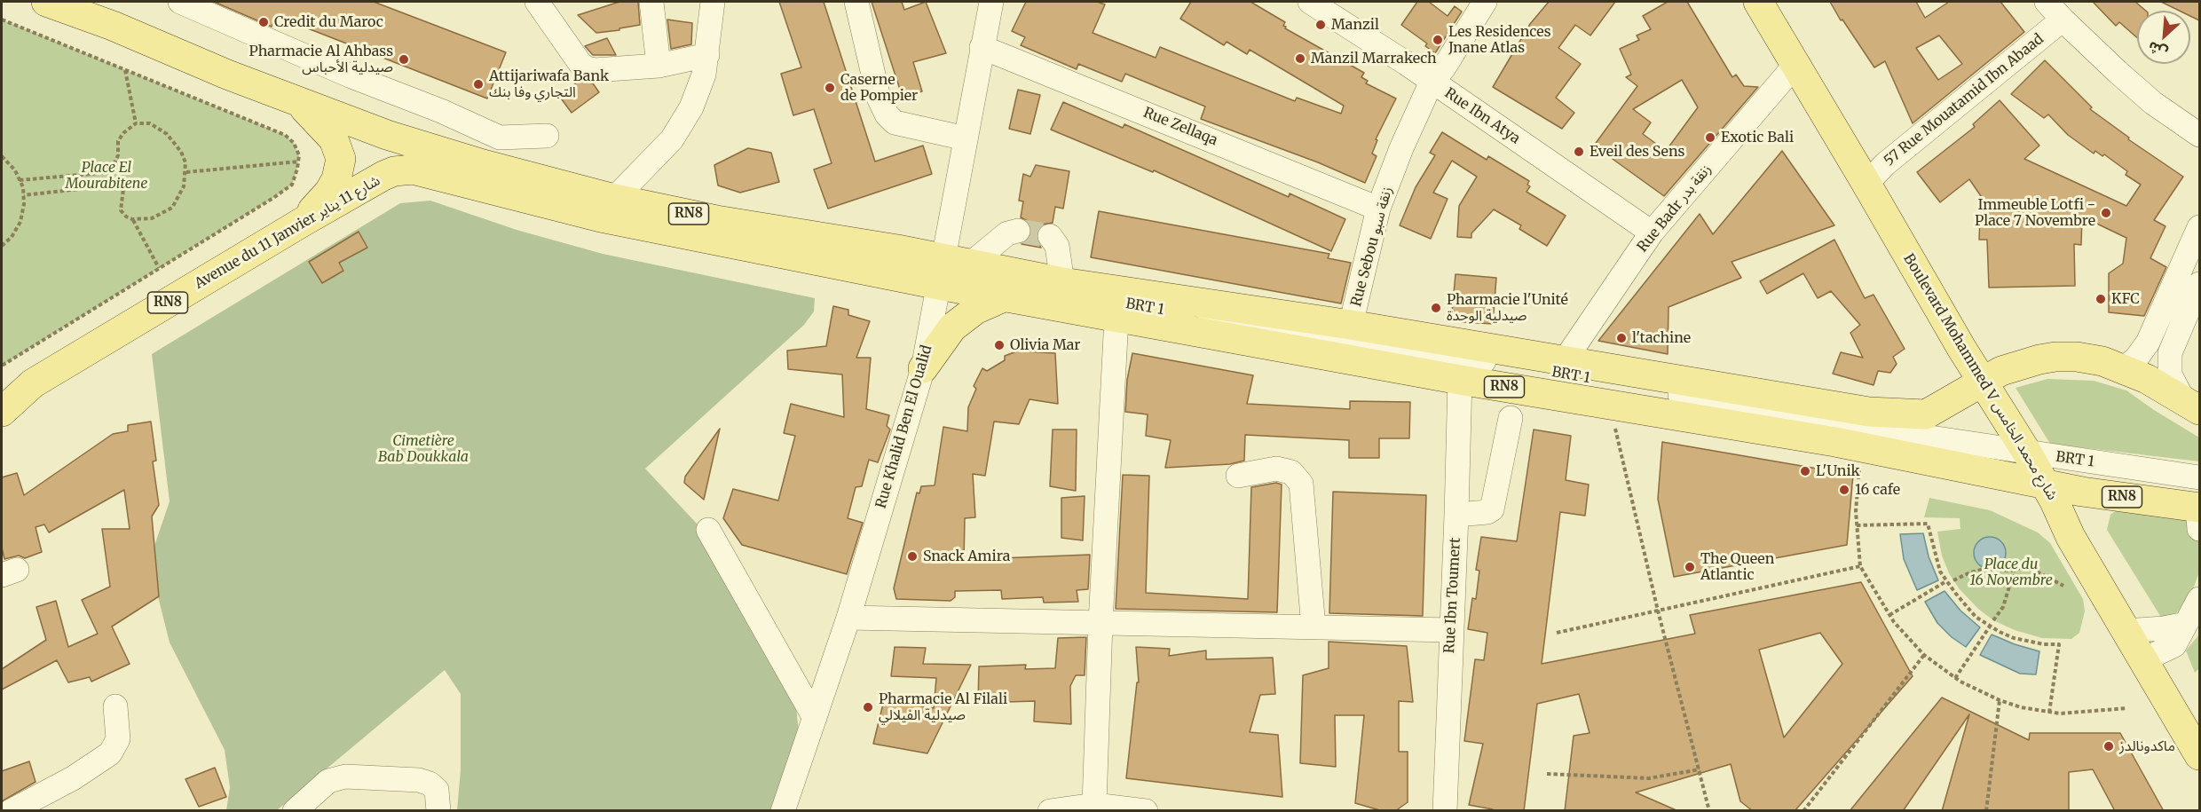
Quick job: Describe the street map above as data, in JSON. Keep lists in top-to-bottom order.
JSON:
{
  "streets": {
    "main road": ["RN8", "Avenue du 11 Janvier شارع 11 يناير", "Boulevard Mohammed V شارع محمد الخامس"],
    "street": [
      "57 Rue Mouatamid Ibn Abaad",
      "Rue Ibn Atya",
      "Rue Zellaqa",
      "Rue Badr زنقة بدر",
      "Rue Sebou زنقة سبو",
      "BRT 1",
      "Rue Khalid Ben El Oualid",
      "Rue Ibn Toumert"
    ]
  },
  "crossings": [
    ["57 Rue Mouatamid Ibn Abaad", "Boulevard Mohammed V شارع محمد الخامس"],
    ["Rue Ibn Atya", "Rue Badr زنقة بدر"],
    ["Rue Ibn Atya", "Rue Sebou زنقة سبو"],
    ["Rue Zellaqa", "Rue Sebou زنقة سبو"],
    ["Rue Zellaqa", "Rue Khalid Ben El Oualid"],
    ["Rue Badr زنقة بدر", "RN8"],
    ["Rue Badr زنقة بدر", "Boulevard Mohammed V شارع محمد الخامس"],
    ["RN8", "Avenue du 11 Janvier شارع 11 يناير"],
    ["RN8", "Rue Sebou زنقة سبو"],
    ["RN8", "BRT 1"],
    ["RN8", "Boulevard Mohammed V شارع محمد الخامس"],
    ["RN8", "Rue Khalid Ben El Oualid"],
    ["RN8", "Rue Ibn Toumert"],
    ["BRT 1", "Boulevard Mohammed V شارع محمد الخامس"],
    ["BRT 1", "Rue Khalid Ben El Oualid"]
  ],
  "parks": ["Place El Mourabitene", "Cimetière Bab Doukkala", "Place du 16 Novembre"],
  "places": [
    "Credit du Maroc",
    "Manzil",
    "Les Residences Jnane Atlas",
    "Manzil Marrakech",
    "Pharmacie Al Ahbass صيدلية الأحباس",
    "Attijariwafa Bank التجاري وفا بنك",
    "Caserne de Pompier",
    "Exotic Bali",
    "Eveil des Sens",
    "Immeuble Lotfi - Place 7 Novembre",
    "KFC",
    "Pharmacie l'Unité صيدلية الوحدة",
    "l'tachine",
    "Olivia Mar",
    "L'Unik",
    "16 cafe",
    "Snack Amira",
    "The Queen Atlantic",
    "Pharmacie Al Filali صيدلية الفيلالي",
    "ماكدونالدز"
  ],
  "north": "bottom left"
}
